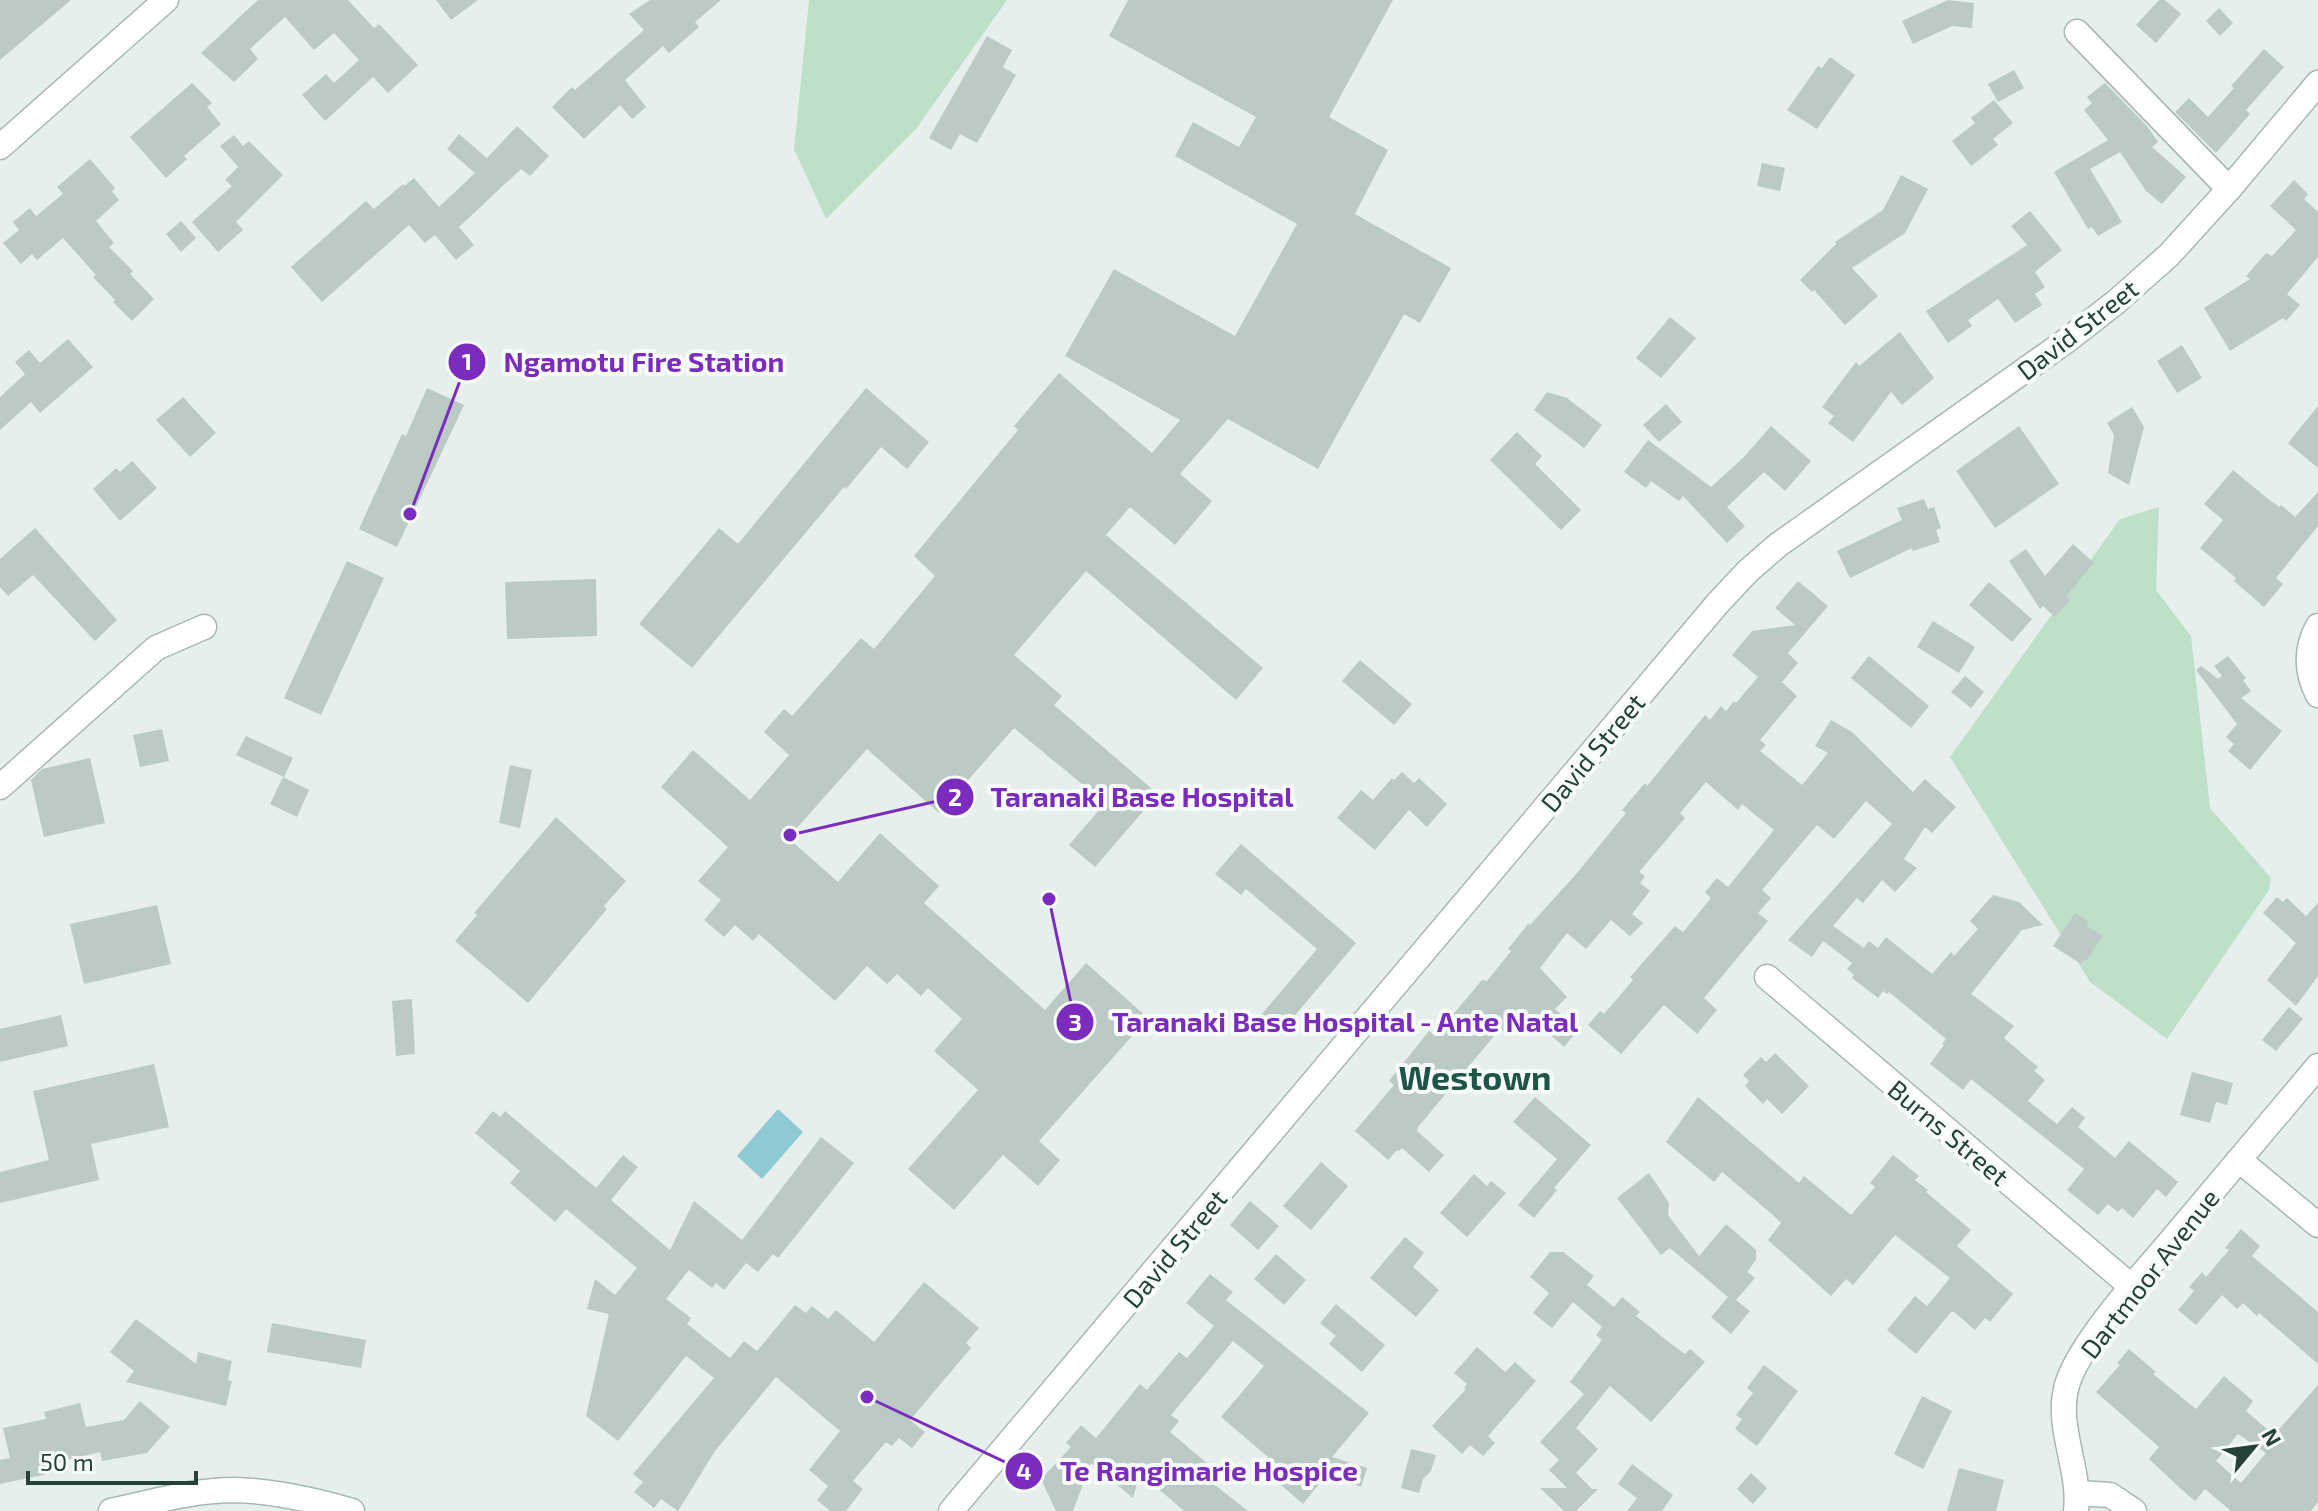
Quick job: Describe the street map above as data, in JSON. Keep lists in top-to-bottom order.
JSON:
{
  "streets": {
    "street": ["David Street", "Burns Street", "Dartmoor Avenue"]
  },
  "crossings": [
    ["Burns Street", "Dartmoor Avenue"]
  ],
  "districts": ["Westown"],
  "places": [
    "Ngamotu Fire Station",
    "Taranaki Base Hospital",
    "Taranaki Base Hospital - Ante Natal",
    "Te Rangimarie Hospice"
  ],
  "scale_bar": "50 m",
  "north": "top right"
}
